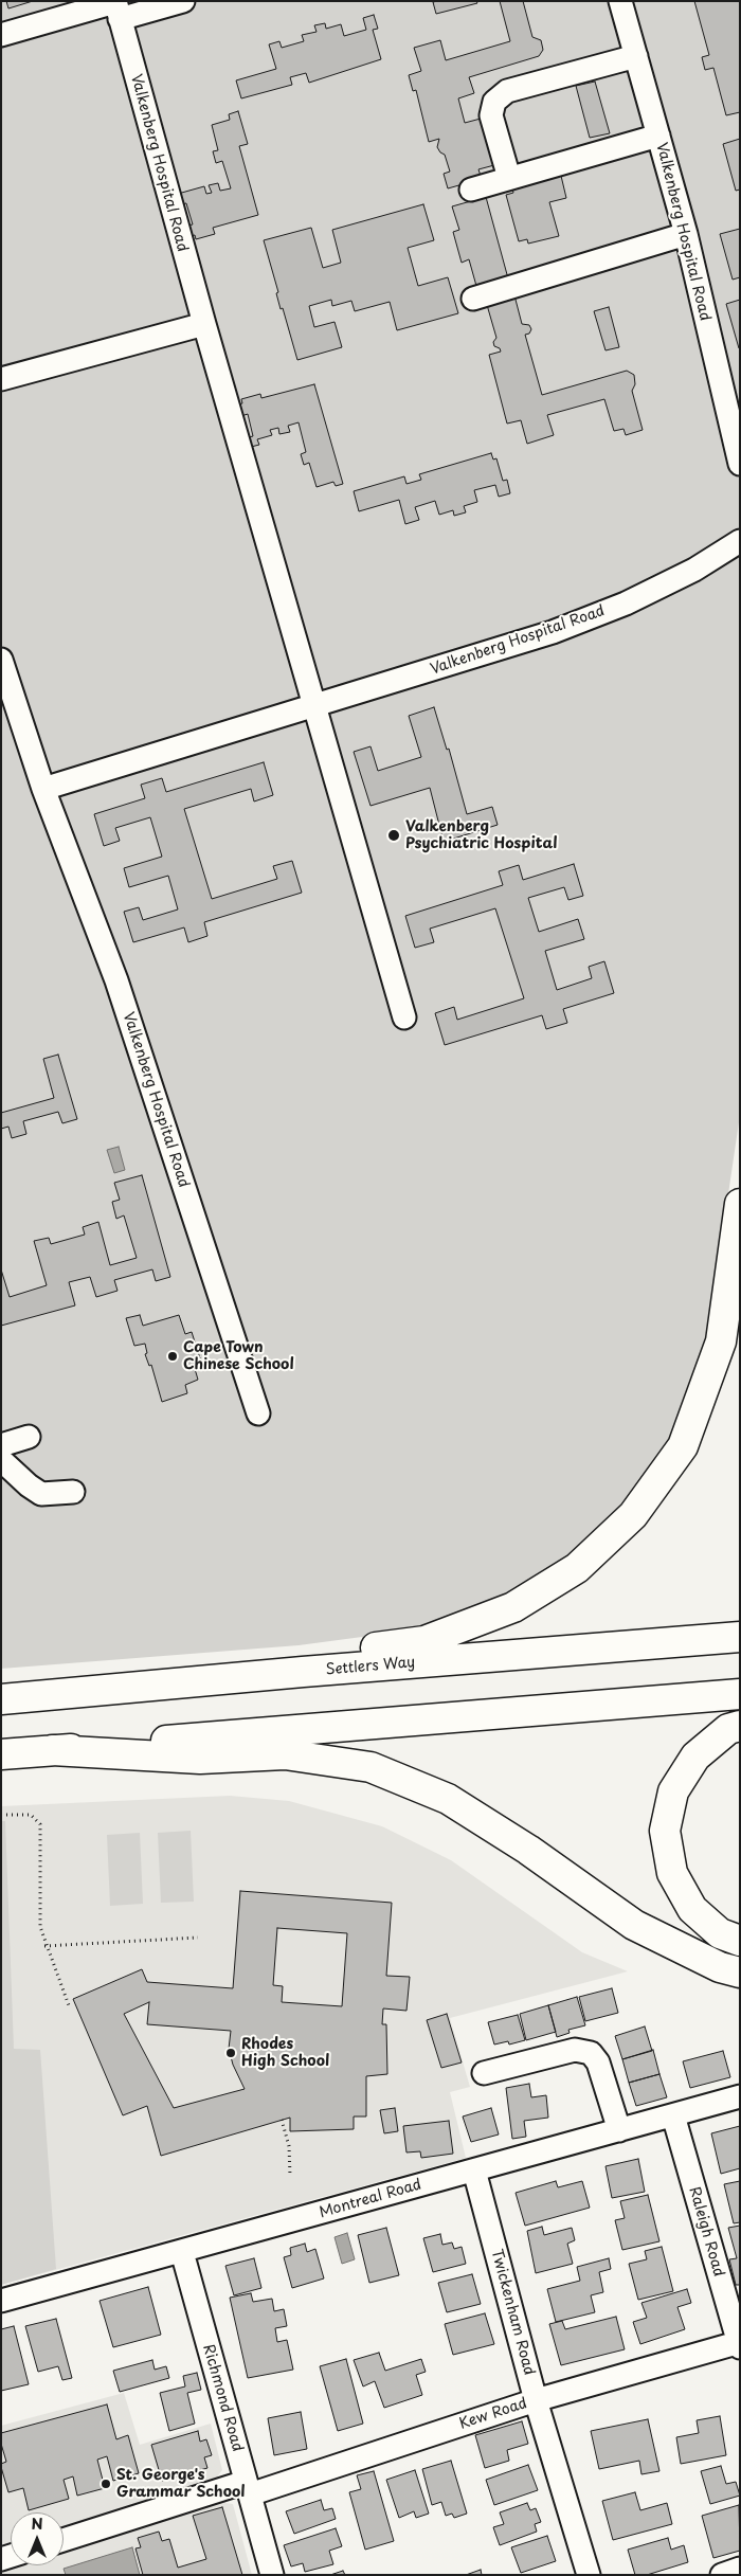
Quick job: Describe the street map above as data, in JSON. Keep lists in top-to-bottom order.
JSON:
{
  "streets": {
    "highway": ["Settlers Way"],
    "street": [
      "Valkenberg Hospital Road",
      "Montreal Road",
      "Raleigh Road",
      "Twickenham Road",
      "Richmond Road",
      "Kew Road"
    ]
  },
  "crossings": [
    ["Montreal Road", "Raleigh Road"],
    ["Montreal Road", "Twickenham Road"],
    ["Montreal Road", "Richmond Road"],
    ["Raleigh Road", "Kew Road"],
    ["Twickenham Road", "Kew Road"],
    ["Richmond Road", "Kew Road"]
  ],
  "places": [
    "Valkenberg Psychiatric Hospital",
    "Cape Town Chinese School",
    "Rhodes High School",
    "St. George's Grammar School"
  ],
  "north": "top"
}
